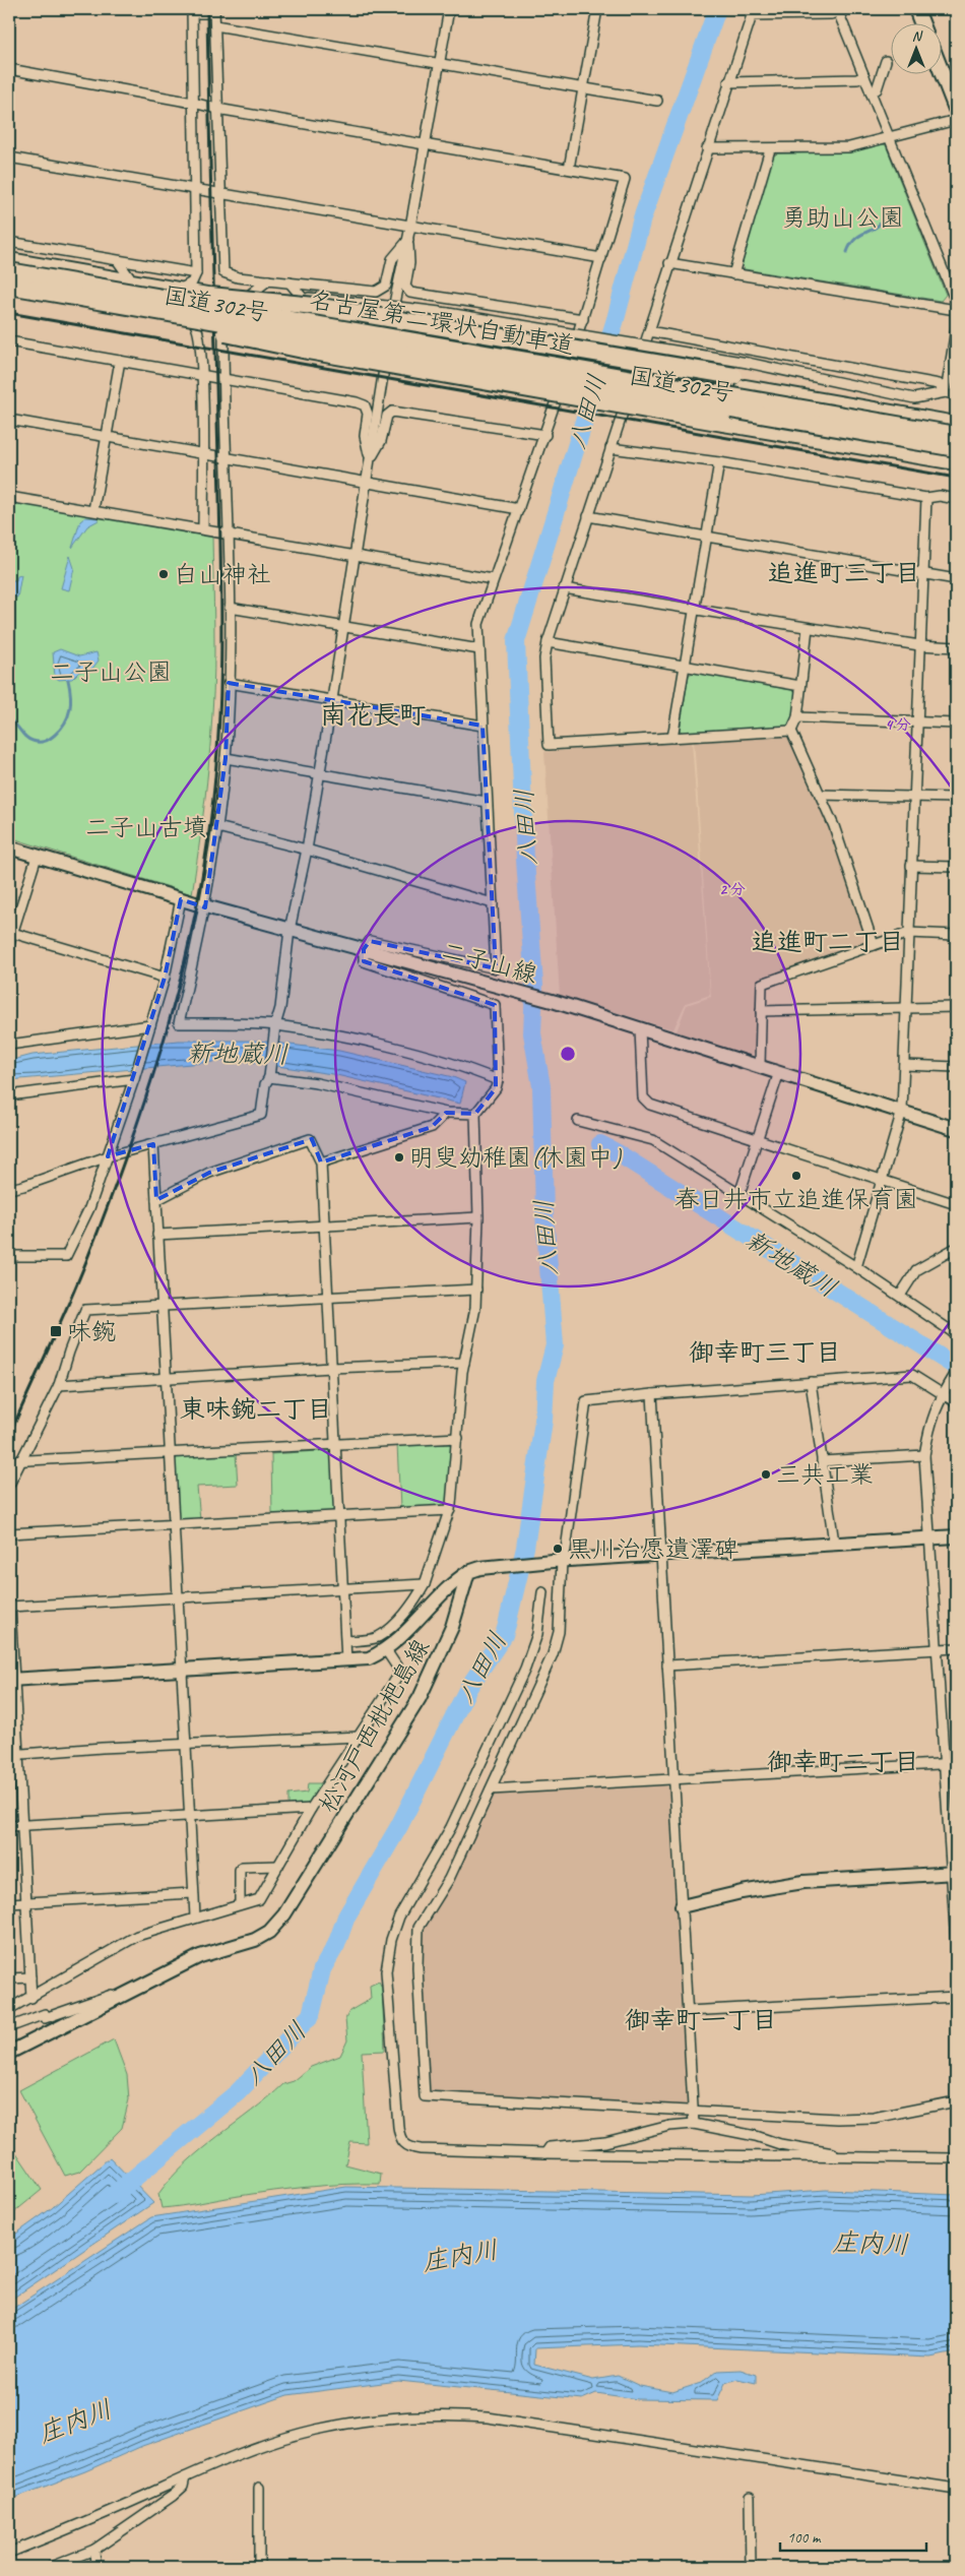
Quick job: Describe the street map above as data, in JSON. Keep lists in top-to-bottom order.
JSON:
{
  "streets": {
    "highway": ["国道302号", "名古屋第二環状自動車道"],
    "street": ["二子山線", "松河戸西枇杷島線"]
  },
  "crossings": [
    ["国道302号", "名古屋第二環状自動車道"]
  ],
  "districts": [
    "追進町三丁目",
    "南花長町",
    "追進町二丁目",
    "御幸町三丁目",
    "東味鋺二丁目",
    "御幸町二丁目",
    "御幸町一丁目"
  ],
  "water": ["八田川", "新地蔵川", "庄内川"],
  "parks": ["勇助山公園", "二子山公園", "二子山古墳"],
  "places": {
    "other": [
      "白山神社",
      "明叟幼稚園(休園中)",
      "春日井市立追進保育園",
      "三共工業",
      "黒川治愿遺澤碑"
    ],
    "transit": ["味鋺"]
  },
  "scale_bar": "100 m",
  "north": "top",
  "rings": ["4 分", "2 分"]
}
